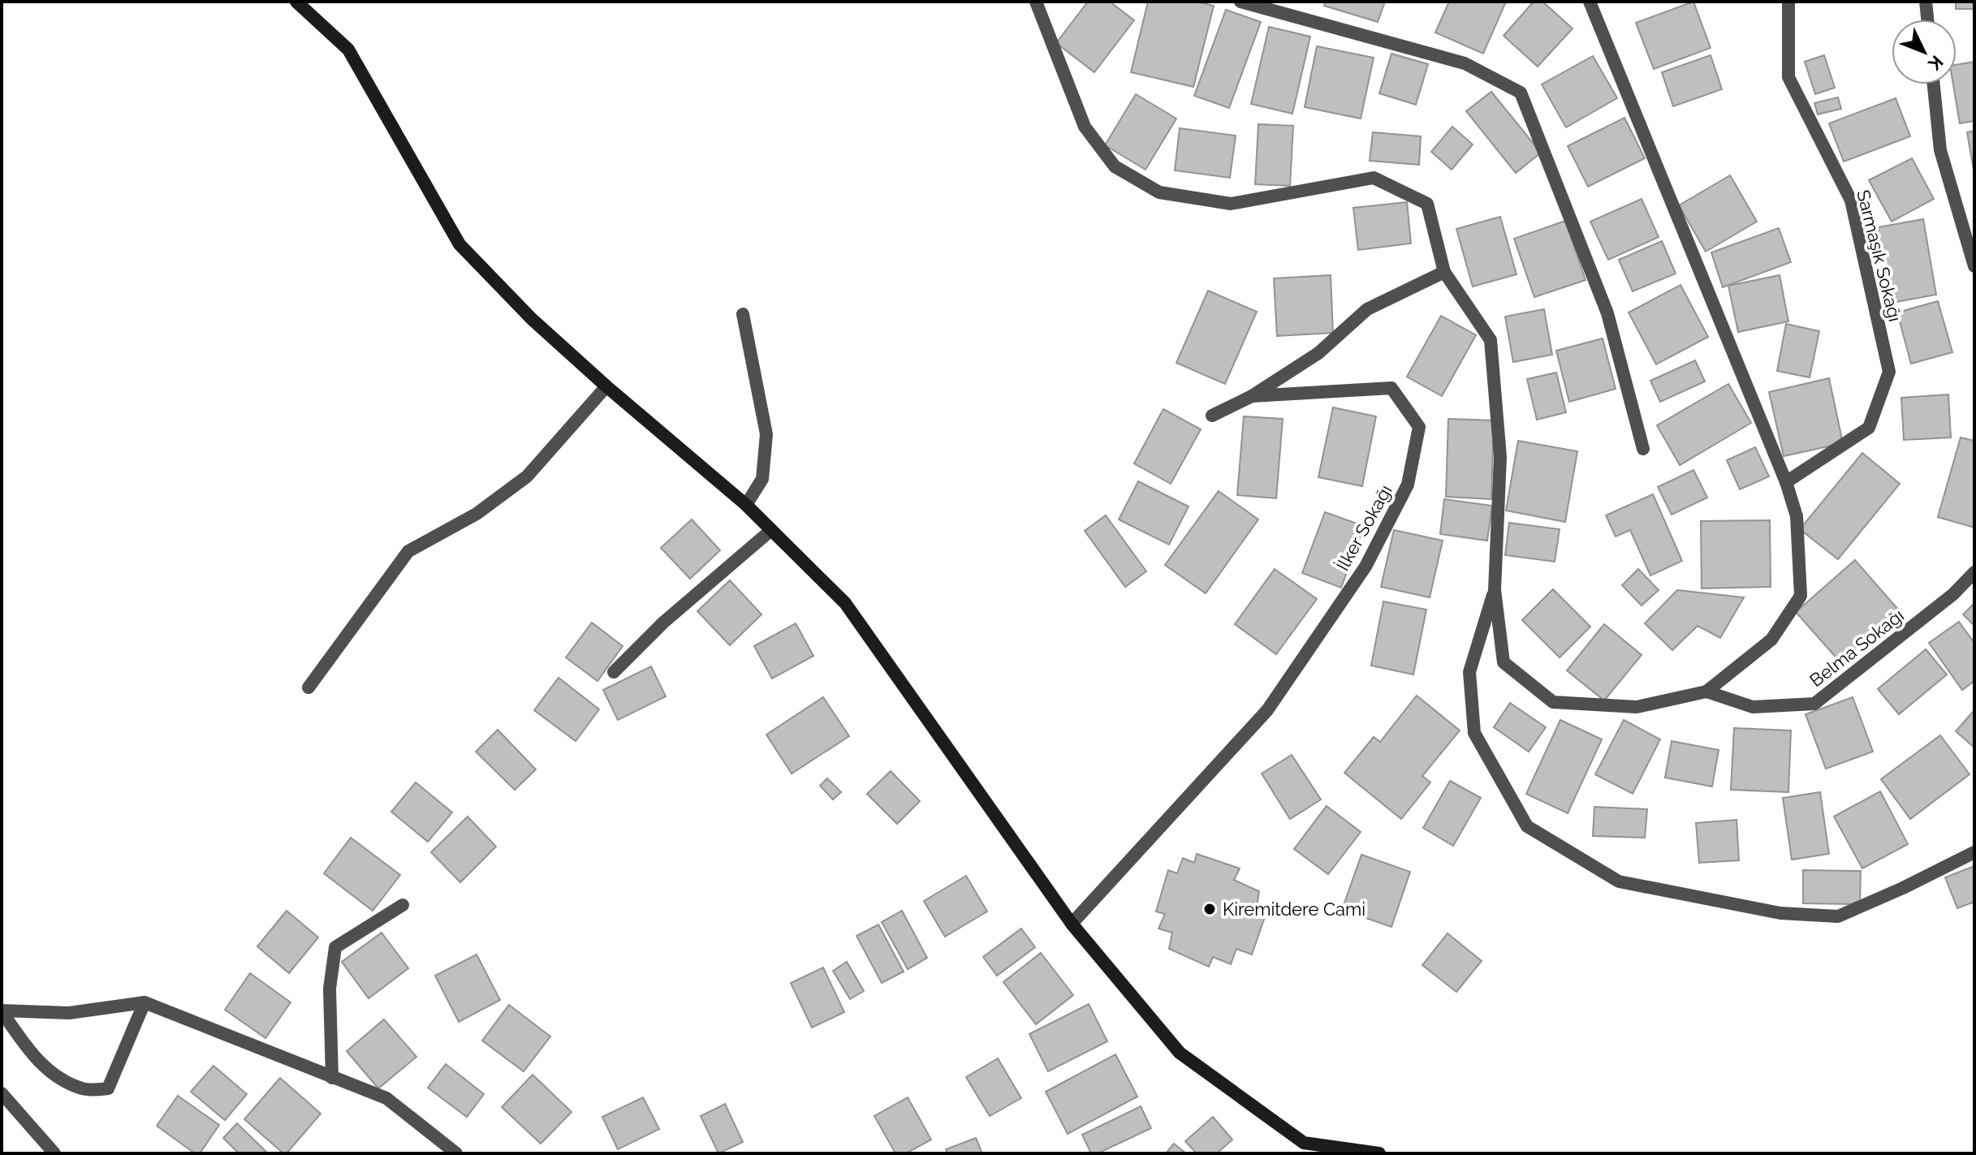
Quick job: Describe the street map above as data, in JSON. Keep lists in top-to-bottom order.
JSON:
{
  "streets": {
    "street": ["Sarmaşık Sokağı", "İlker Sokağı", "Belma Sokağı"]
  },
  "places": ["Kiremitdere Cami"],
  "north": "bottom right"
}
